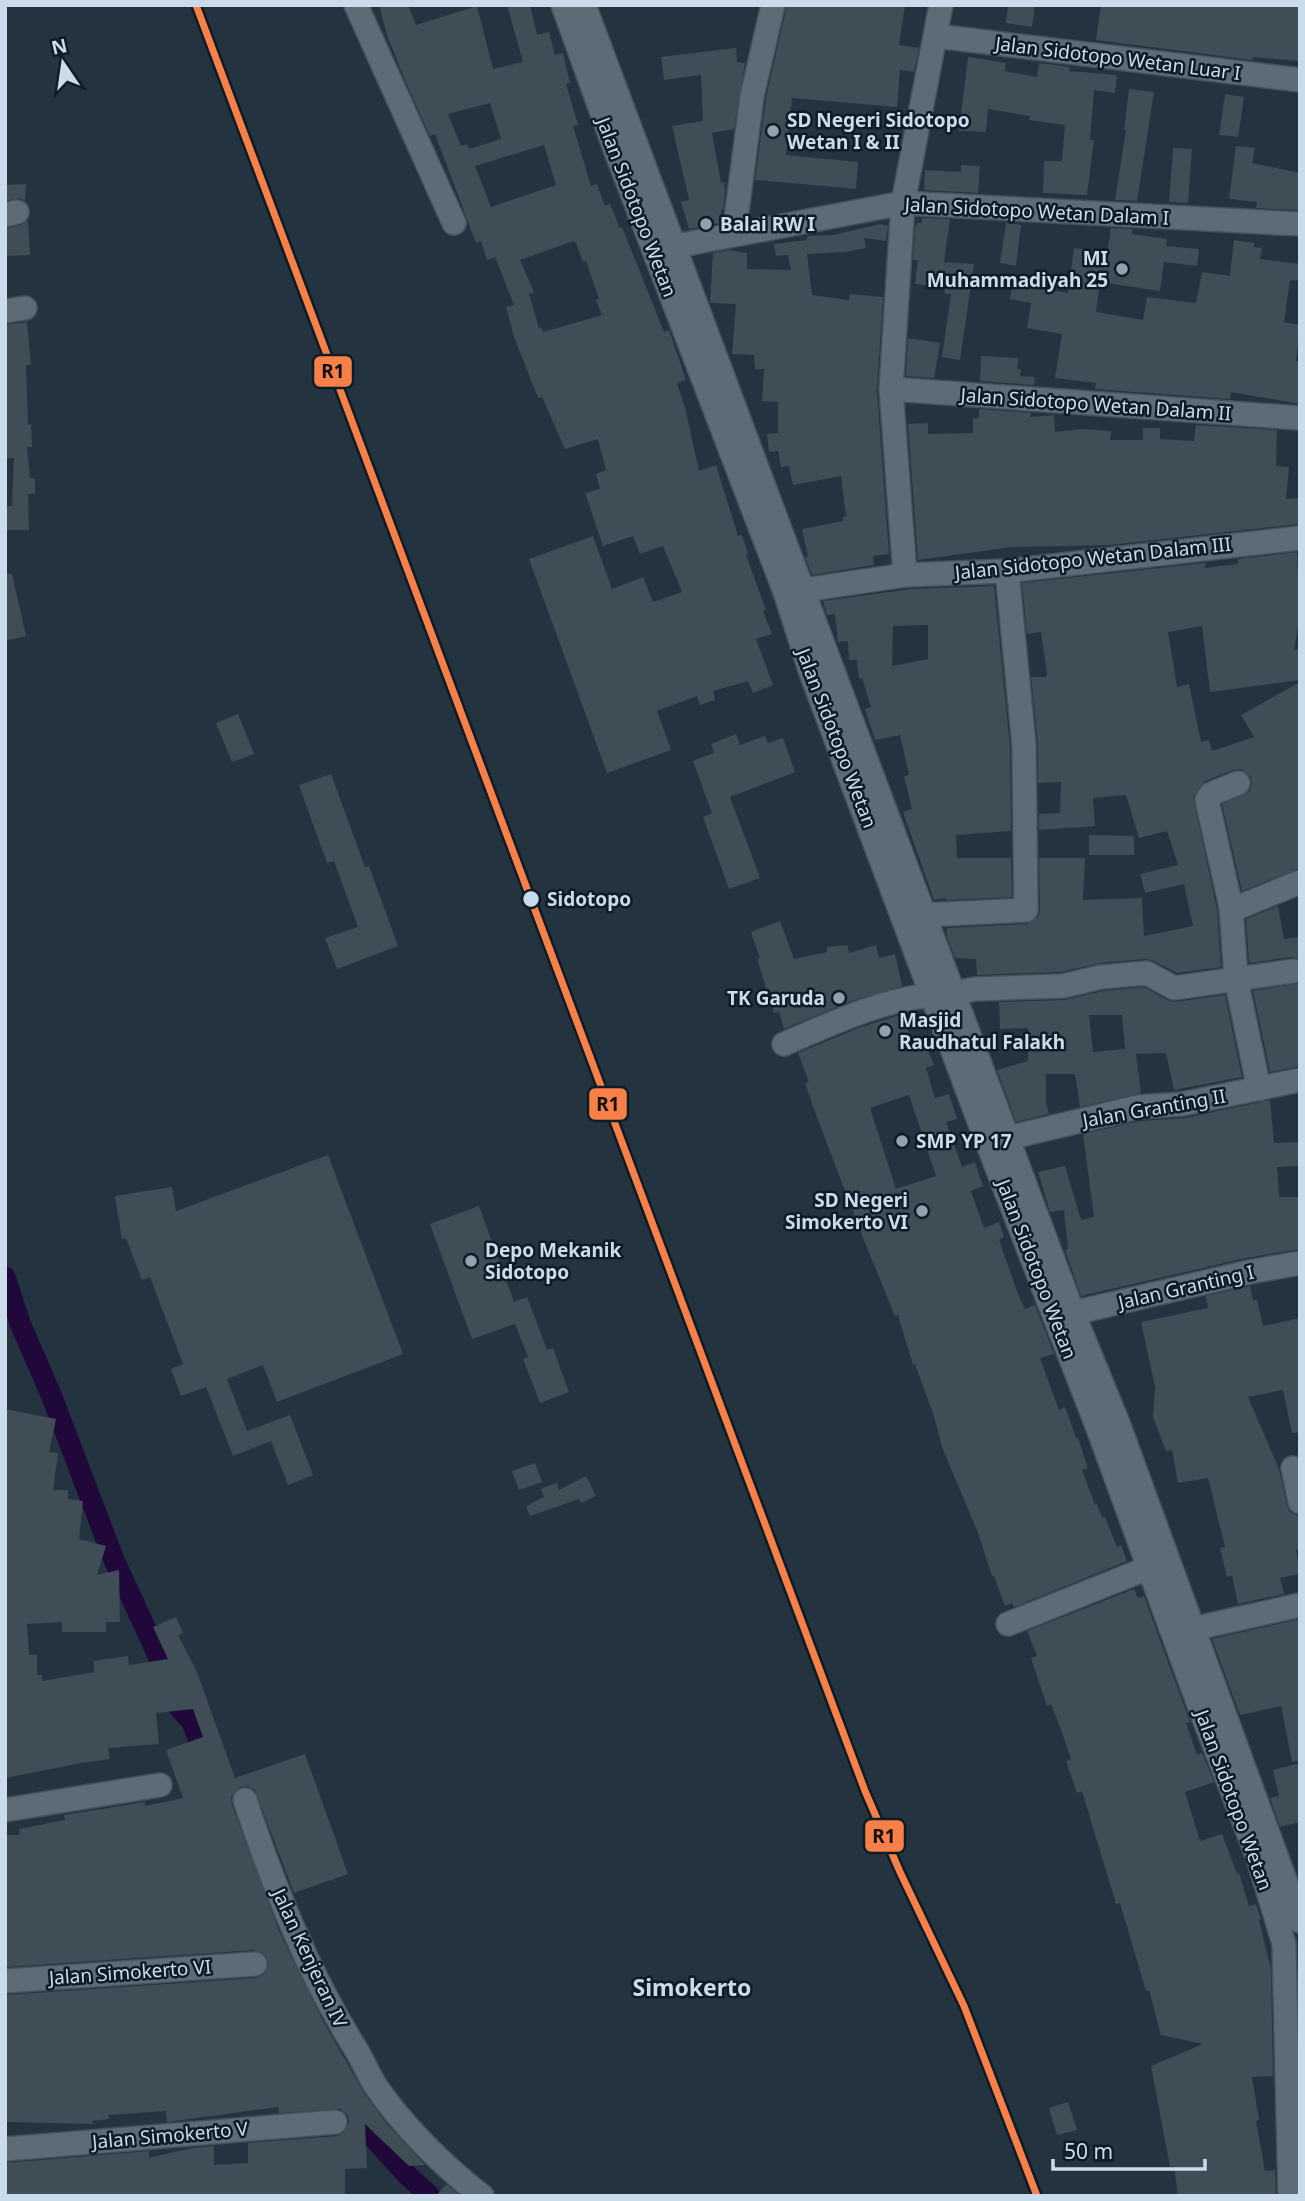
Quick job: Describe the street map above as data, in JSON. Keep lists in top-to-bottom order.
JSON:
{
  "streets": {
    "street": [
      "Jalan Sidotopo Wetan Luar I",
      "Jalan Sidotopo Wetan",
      "Jalan Sidotopo Wetan Dalam I",
      "Jalan Sidotopo Wetan Dalam II",
      "Jalan Sidotopo Wetan Dalam III",
      "Jalan Granting II",
      "Jalan Granting I",
      "Jalan Kenjeran IV",
      "Jalan Simokerto VI",
      "Jalan Simokerto V"
    ]
  },
  "crossings": [
    ["Jalan Sidotopo Wetan", "Jalan Sidotopo Wetan Dalam I"],
    ["Jalan Sidotopo Wetan", "Jalan Sidotopo Wetan Dalam III"],
    ["Jalan Sidotopo Wetan", "Jalan Granting II"],
    ["Jalan Sidotopo Wetan", "Jalan Granting I"]
  ],
  "districts": ["Simokerto"],
  "places": [
    "SD Negeri Sidotopo Wetan I & II",
    "Balai RW I",
    "MI Muhammadiyah 25",
    "Sidotopo",
    "TK Garuda",
    "Masjid Raudhatul Falakh",
    "SMP YP 17",
    "SD Negeri Simokerto VI",
    "Depo Mekanik Sidotopo"
  ],
  "lines": ["transit line R1"],
  "scale_bar": "50 m",
  "north": "top"
}
